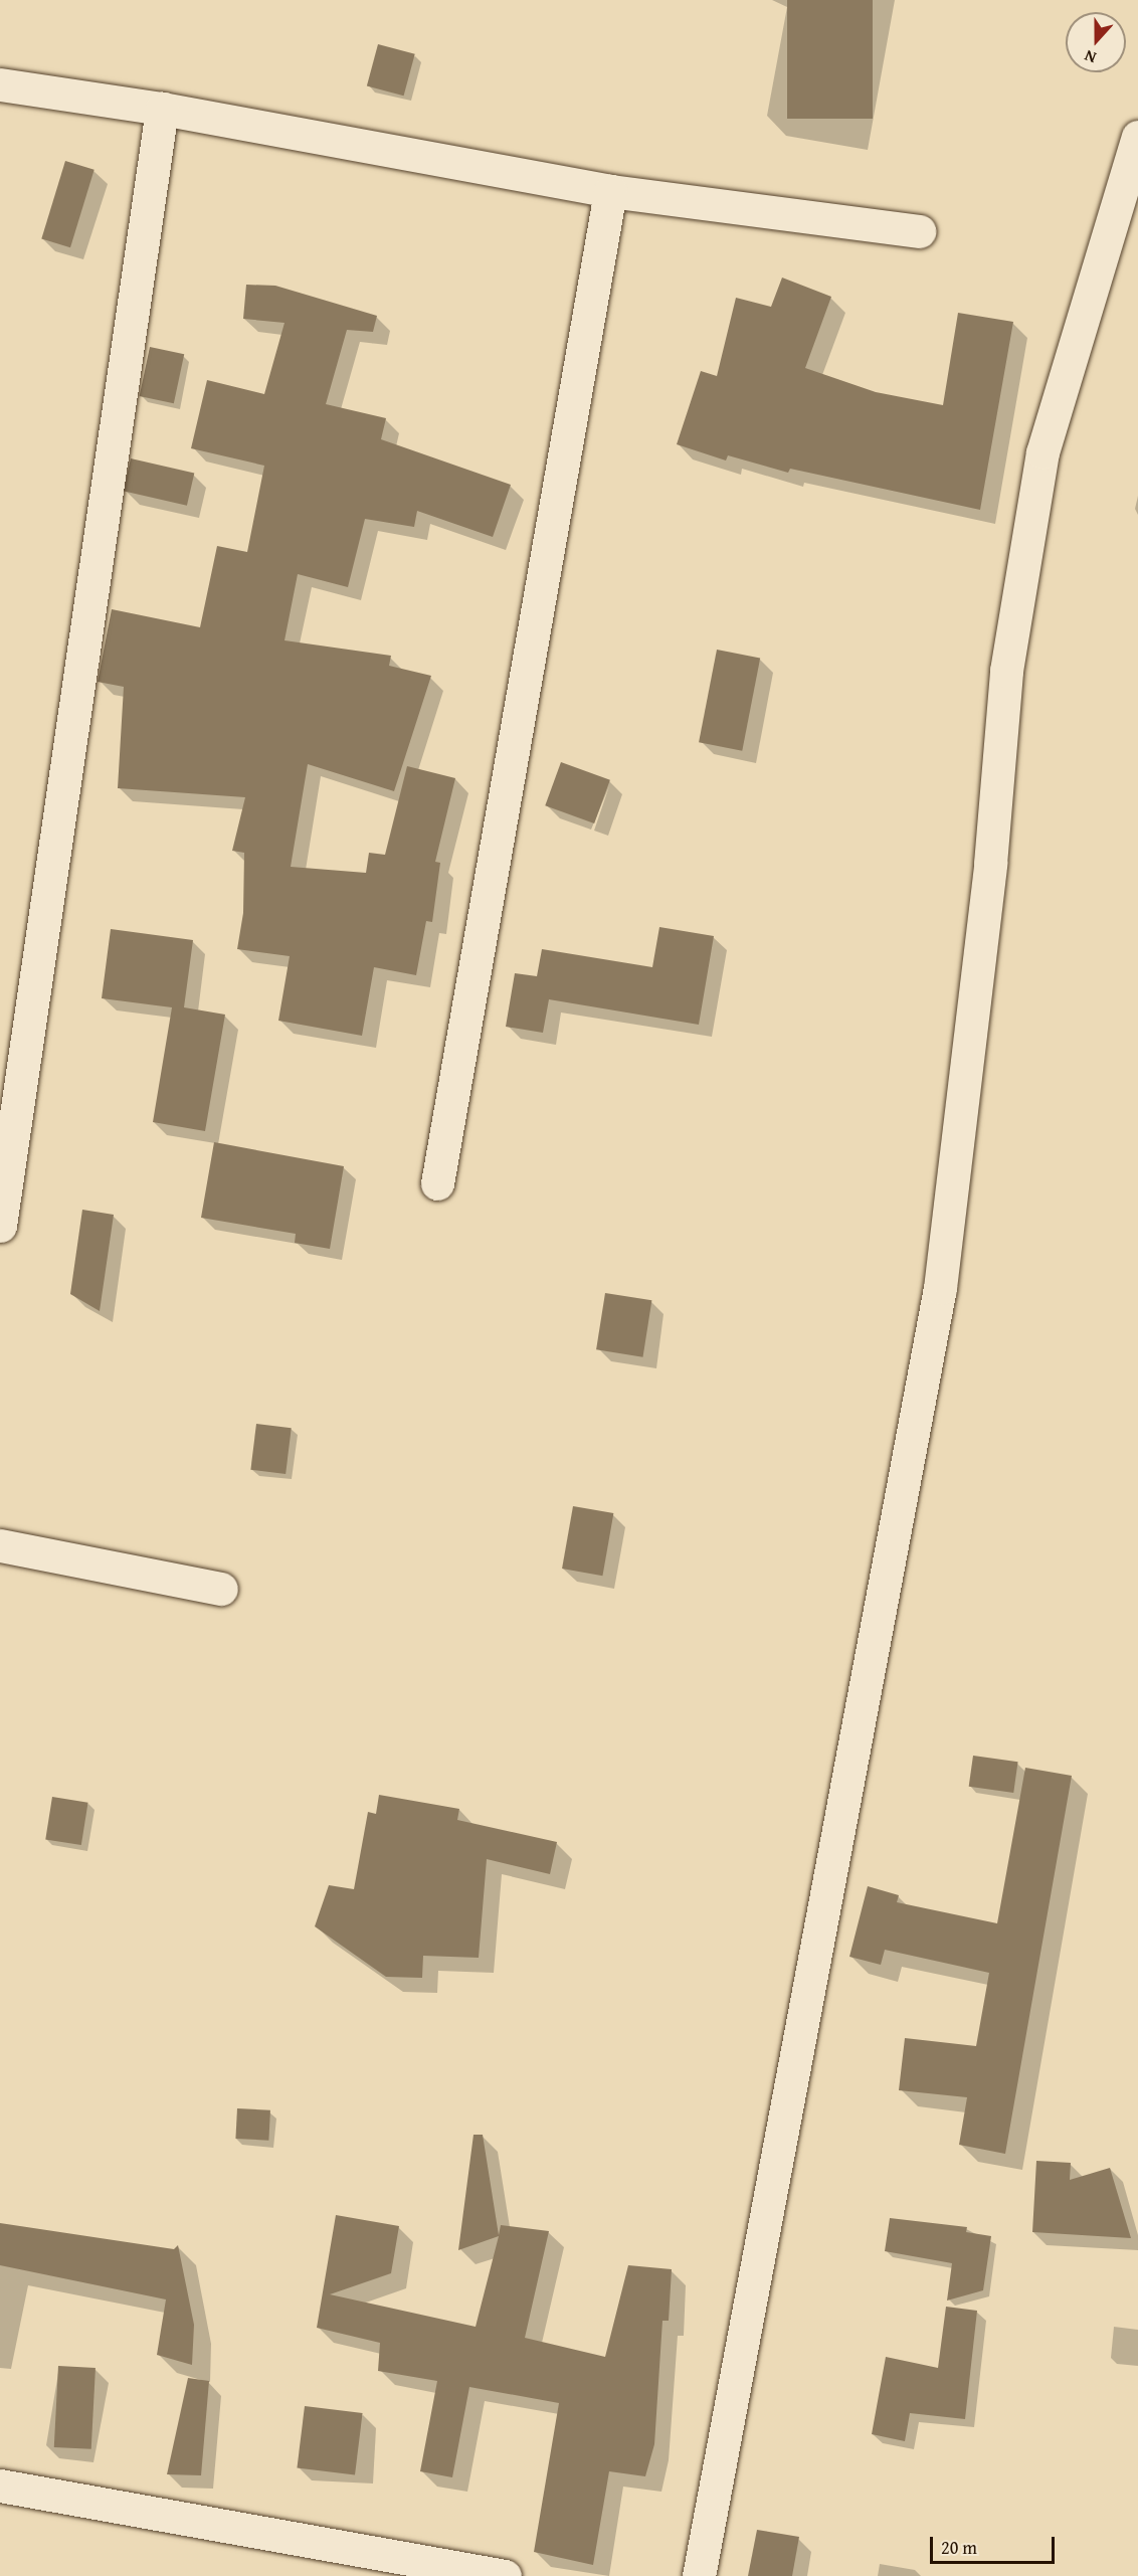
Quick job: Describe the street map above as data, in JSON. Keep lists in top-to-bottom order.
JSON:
{
  "scale_bar": "20 m",
  "north": "bottom"
}
